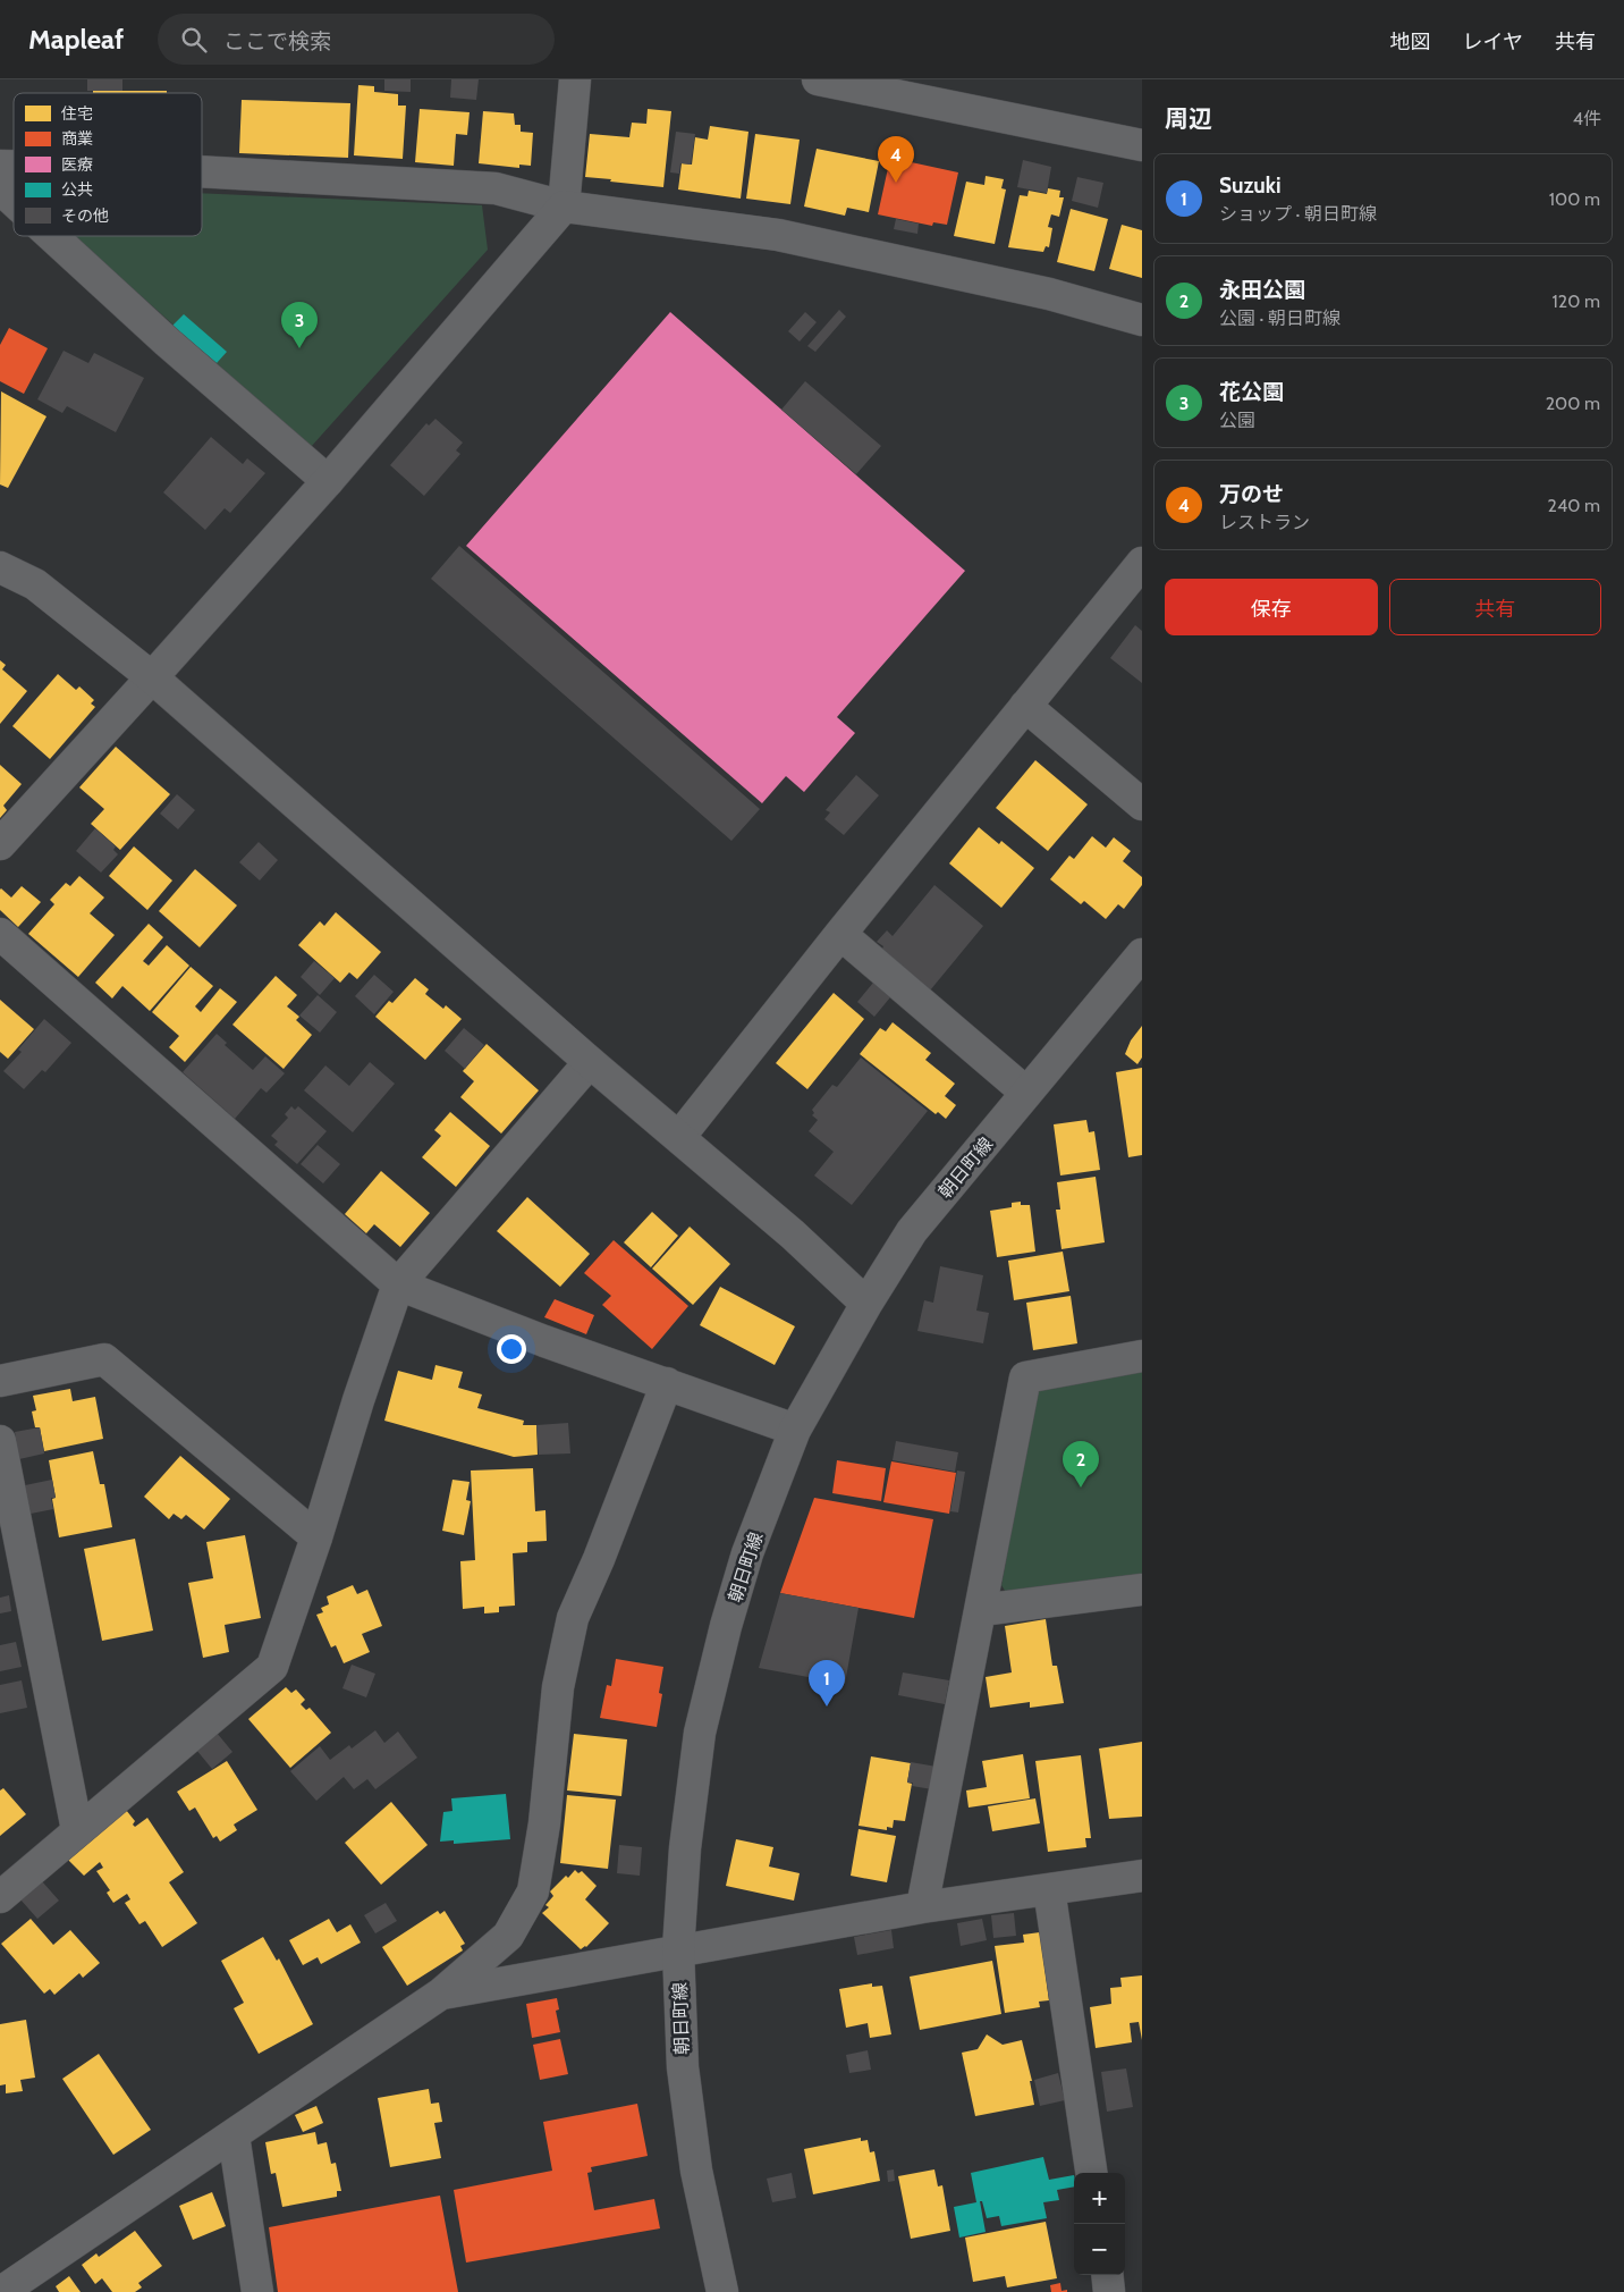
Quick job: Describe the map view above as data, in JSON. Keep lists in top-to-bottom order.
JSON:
{
  "streets": {
    "street": ["朝日町線"]
  },
  "legend": [
    "住宅",
    "商業",
    "医療",
    "公共",
    "その他"
  ],
  "page": {
    "header": "Mapleaf",
    "search": "ここで検索",
    "nav": ["地図", "レイヤ", "共有"],
    "heading": ["周辺", "4件"],
    "pins": [
      "4",
      "3",
      "2",
      "1"
    ],
    "list": [
      {
        "mark": "1",
        "name": "Suzuki",
        "note": "ショップ · 朝日町線",
        "value": "100 m"
      },
      {
        "mark": "2",
        "name": "永田公園",
        "note": "公園 · 朝日町線",
        "value": "120 m"
      },
      {
        "mark": "3",
        "name": "花公園",
        "note": "公園",
        "value": "200 m"
      },
      {
        "mark": "4",
        "name": "万のせ",
        "note": "レストラン",
        "value": "240 m"
      }
    ],
    "buttons": ["保存", "共有"],
    "map_buttons": ["+", "−"]
  }
}
